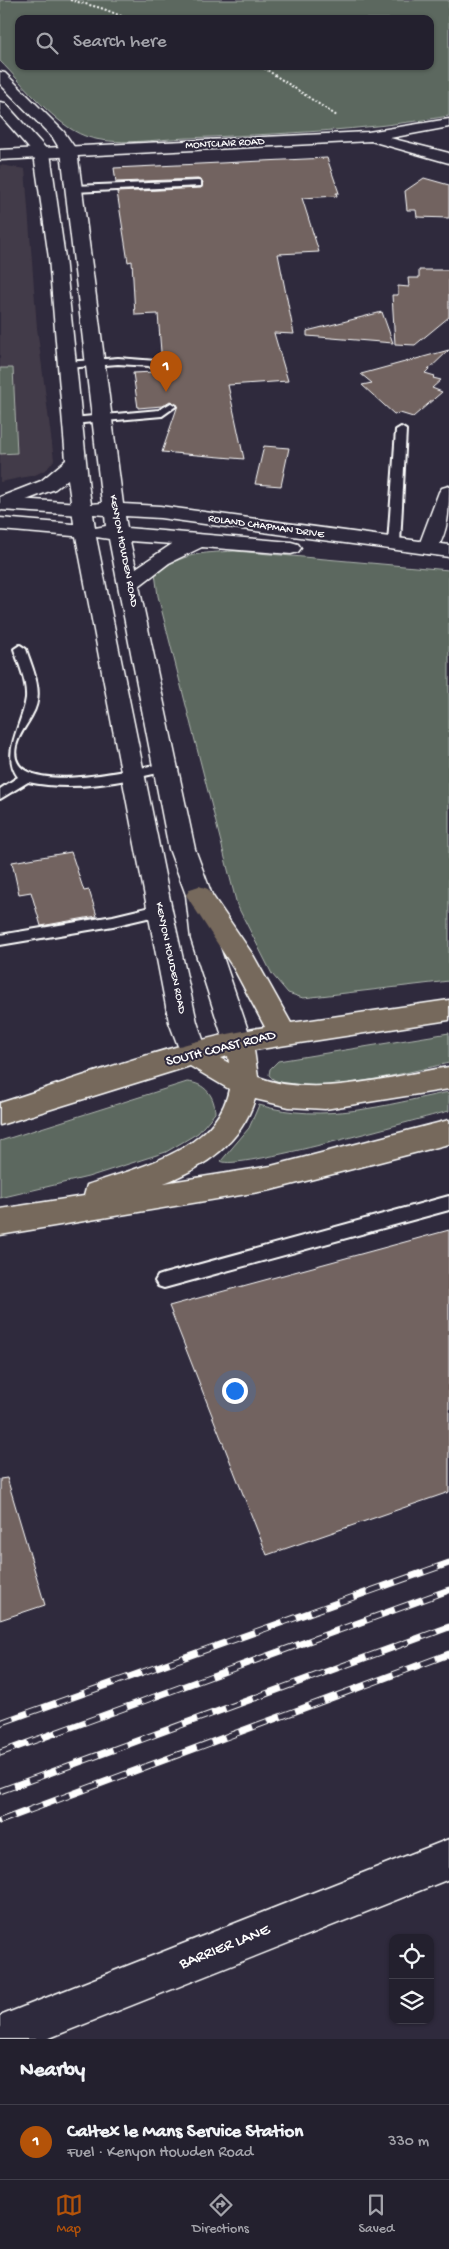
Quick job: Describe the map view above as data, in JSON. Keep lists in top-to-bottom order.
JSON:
{
  "streets": {
    "highway": ["SOUTH COAST ROAD"],
    "street": [
      "MONTCLAIR ROAD",
      "ROLAND CHAPMAN DRIVE",
      "KENYON HOWDEN ROAD",
      "BARRIER LANE"
    ]
  },
  "crossings": [
    ["MONTCLAIR ROAD", "KENYON HOWDEN ROAD"],
    ["ROLAND CHAPMAN DRIVE", "KENYON HOWDEN ROAD"],
    ["KENYON HOWDEN ROAD", "SOUTH COAST ROAD"]
  ],
  "page": {
    "search": "Search here",
    "pins": "1",
    "heading": "Nearby",
    "list": [
      {
        "mark": "1",
        "name": "Caltex le Mans Service Station",
        "note": "Fuel · Kenyon Howden Road",
        "value": "330 m"
      }
    ],
    "nav": ["Map", "Directions", "Saved"]
  }
}
